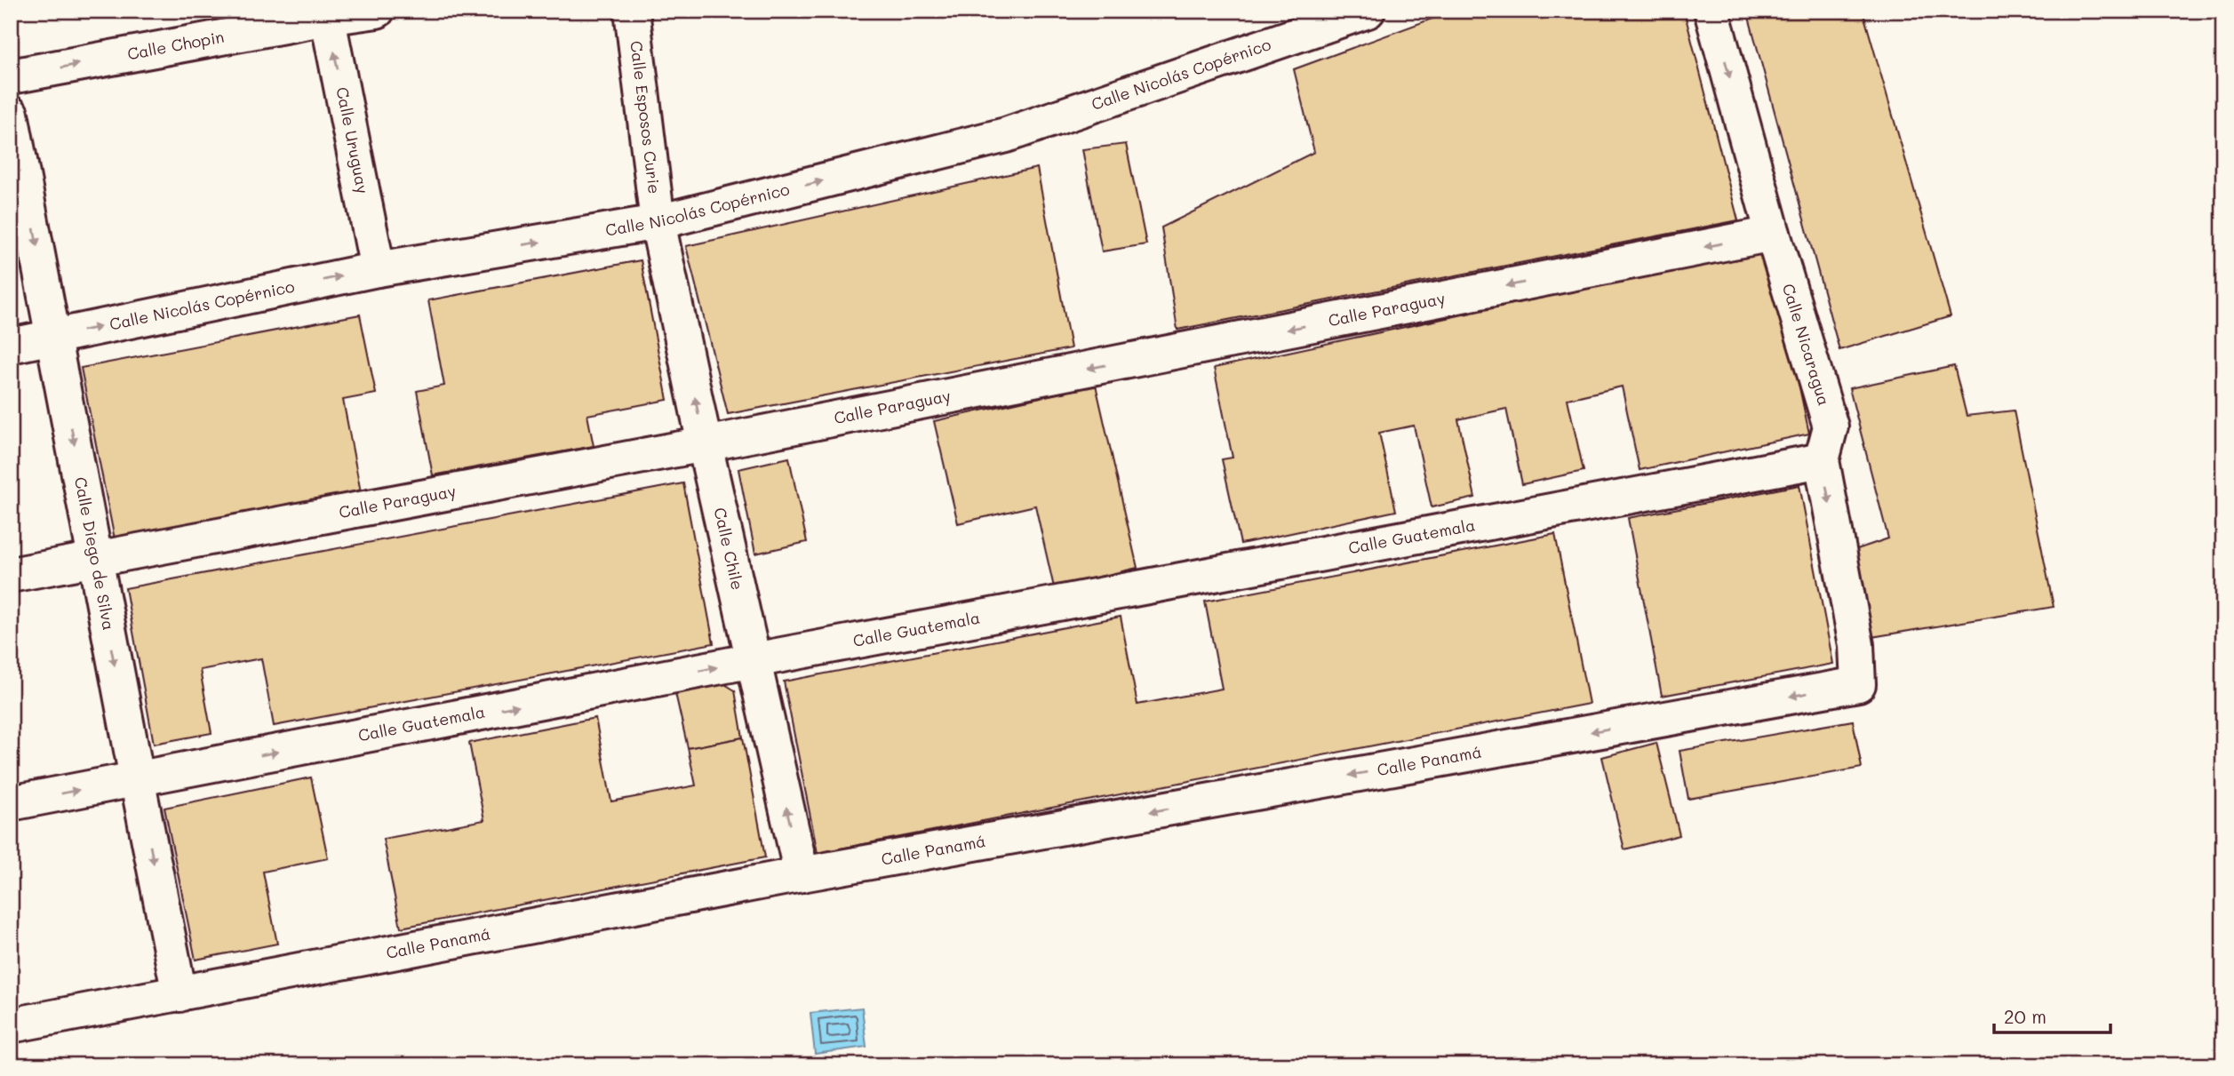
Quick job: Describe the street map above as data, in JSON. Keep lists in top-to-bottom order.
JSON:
{
  "streets": {
    "street": [
      "Calle Chopin",
      "Calle Nicolás Copérnico",
      "Calle Esposos Curie",
      "Calle Uruguay",
      "Calle Paraguay",
      "Calle Nicaragua",
      "Calle Guatemala",
      "Calle Chile",
      "Calle Diego de Silva",
      "Calle Panamá"
    ]
  },
  "crossings": [
    ["Calle Chopin", "Calle Uruguay"],
    ["Calle Nicolás Copérnico", "Calle Esposos Curie"],
    ["Calle Nicolás Copérnico", "Calle Uruguay"],
    ["Calle Nicolás Copérnico", "Calle Chile"],
    ["Calle Nicolás Copérnico", "Calle Diego de Silva"],
    ["Calle Esposos Curie", "Calle Chile"],
    ["Calle Paraguay", "Calle Nicaragua"],
    ["Calle Paraguay", "Calle Chile"],
    ["Calle Paraguay", "Calle Diego de Silva"],
    ["Calle Nicaragua", "Calle Guatemala"],
    ["Calle Nicaragua", "Calle Panamá"],
    ["Calle Guatemala", "Calle Chile"],
    ["Calle Guatemala", "Calle Diego de Silva"],
    ["Calle Chile", "Calle Panamá"],
    ["Calle Diego de Silva", "Calle Panamá"]
  ],
  "one_way": [
    "Calle Chopin",
    "Calle Nicolás Copérnico",
    "Calle Uruguay",
    "Calle Paraguay",
    "Calle Nicaragua",
    "Calle Guatemala",
    "Calle Chile",
    "Calle Diego de Silva",
    "Calle Panamá"
  ],
  "scale_bar": "20 m"
}
